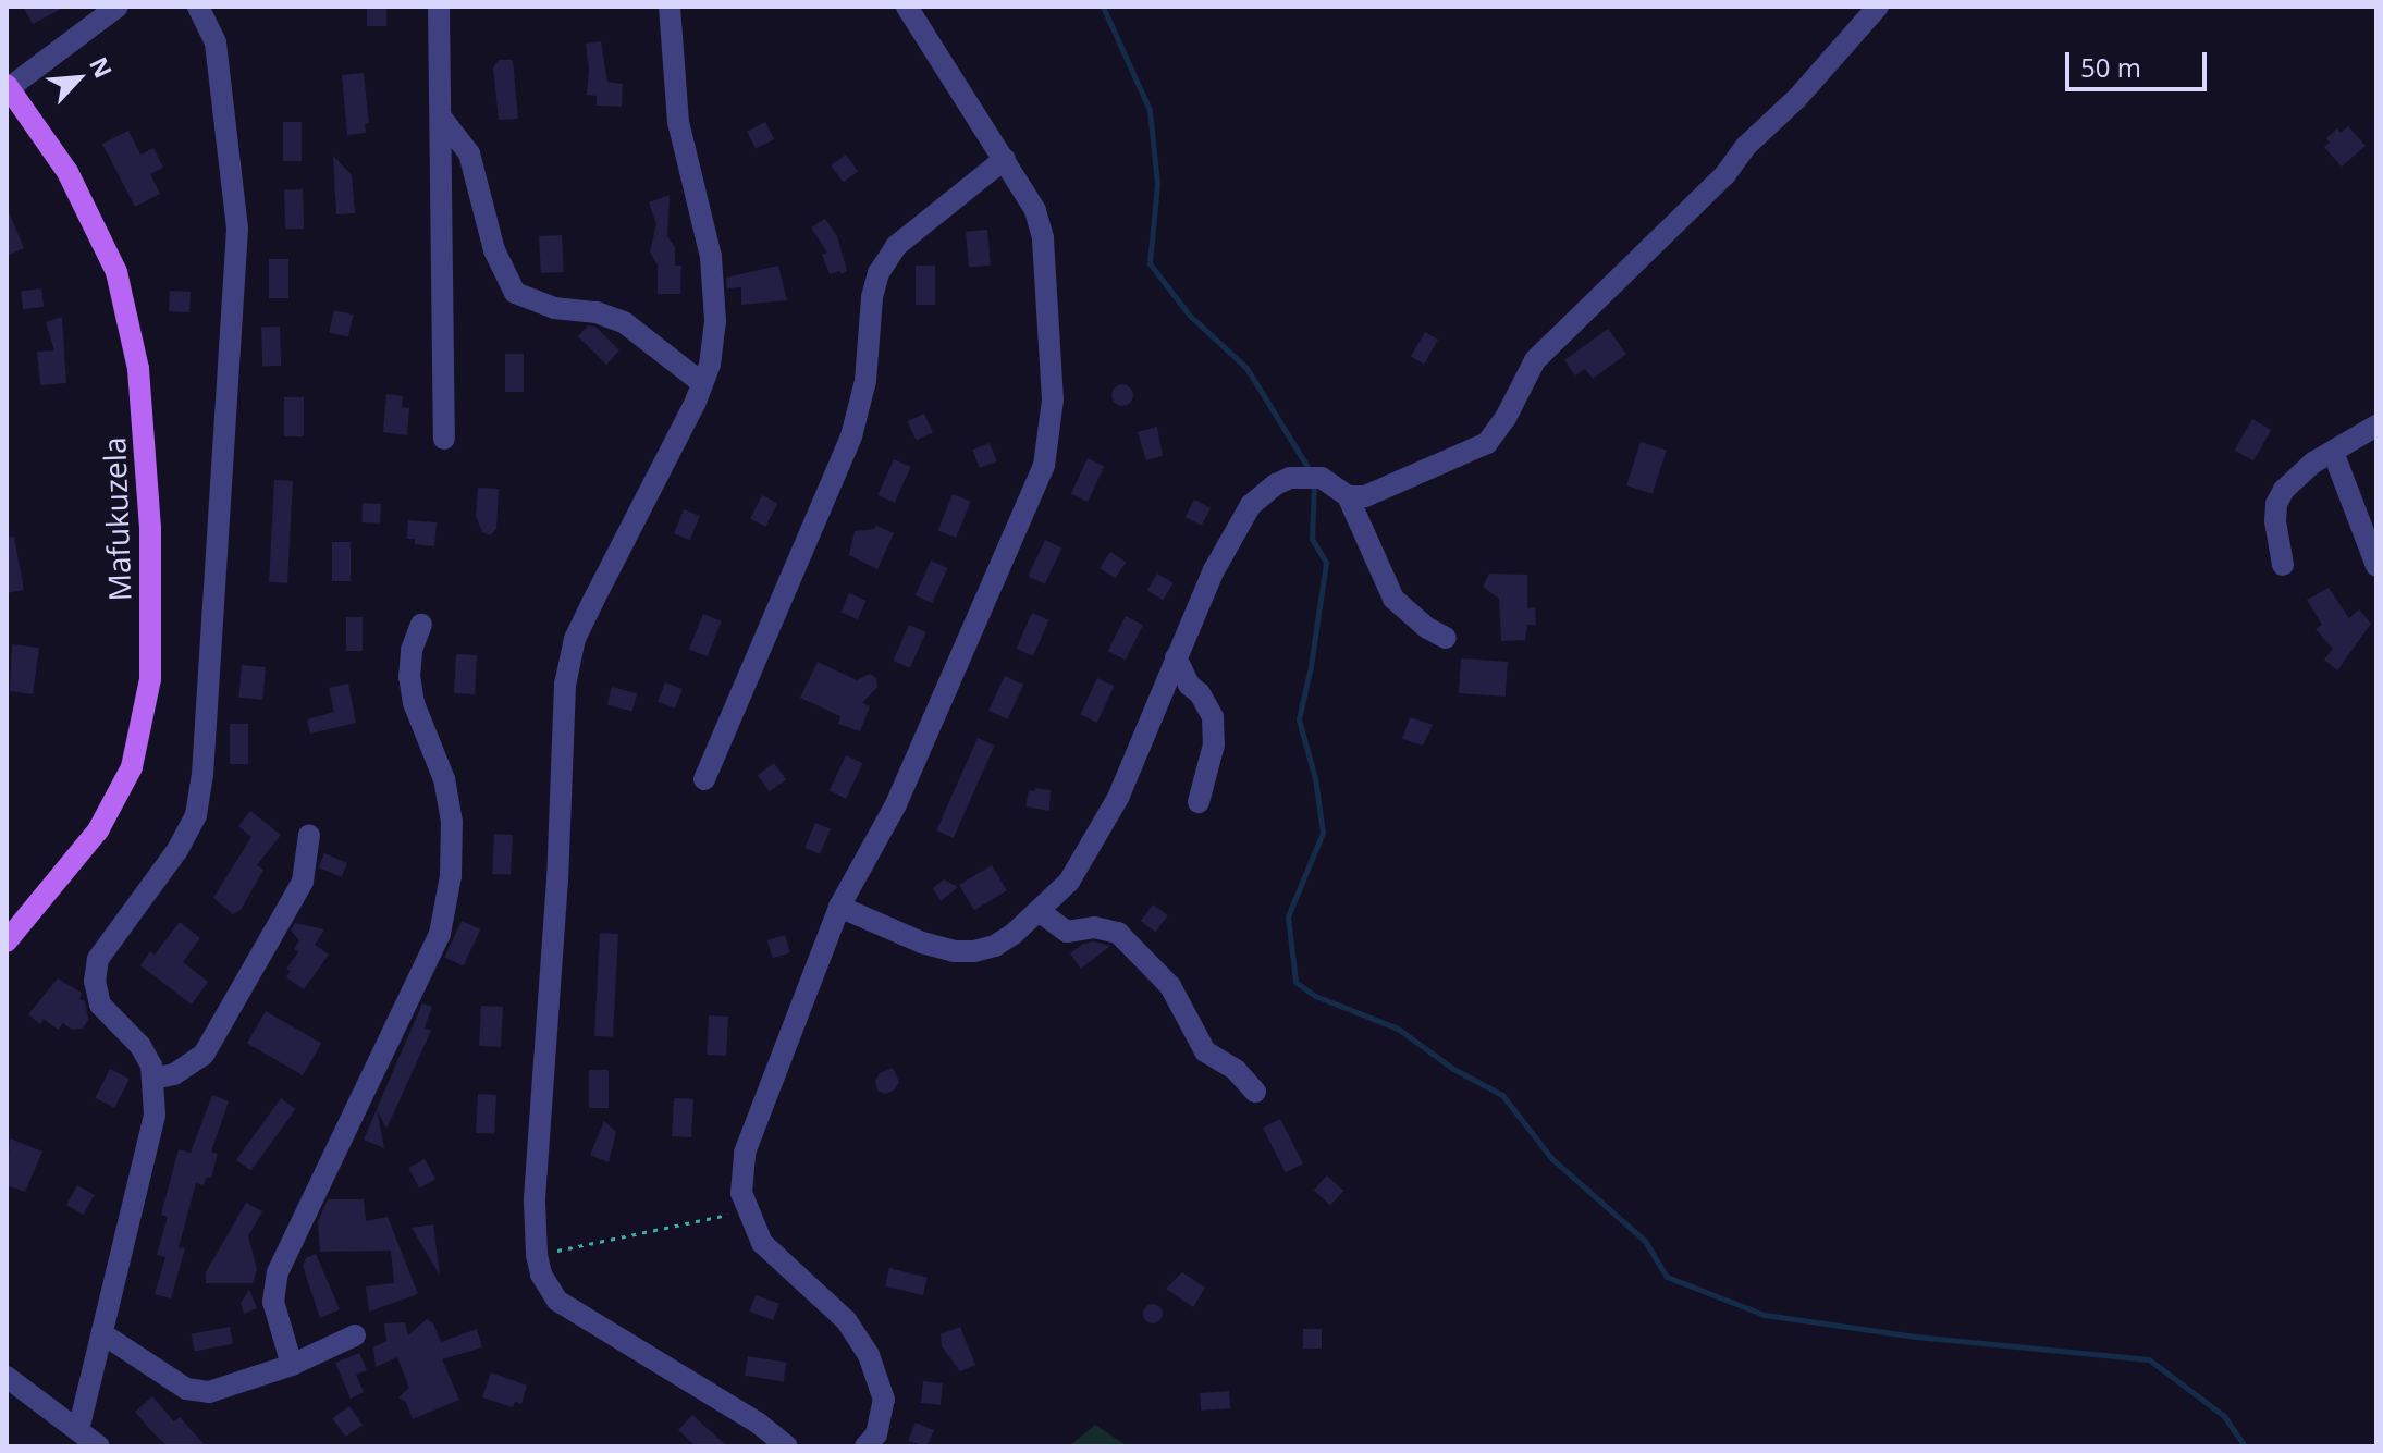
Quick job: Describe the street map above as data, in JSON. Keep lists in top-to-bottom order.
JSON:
{
  "streets": {
    "main road": ["Mafukuzela"]
  },
  "scale_bar": "50 m",
  "north": "top right"
}
